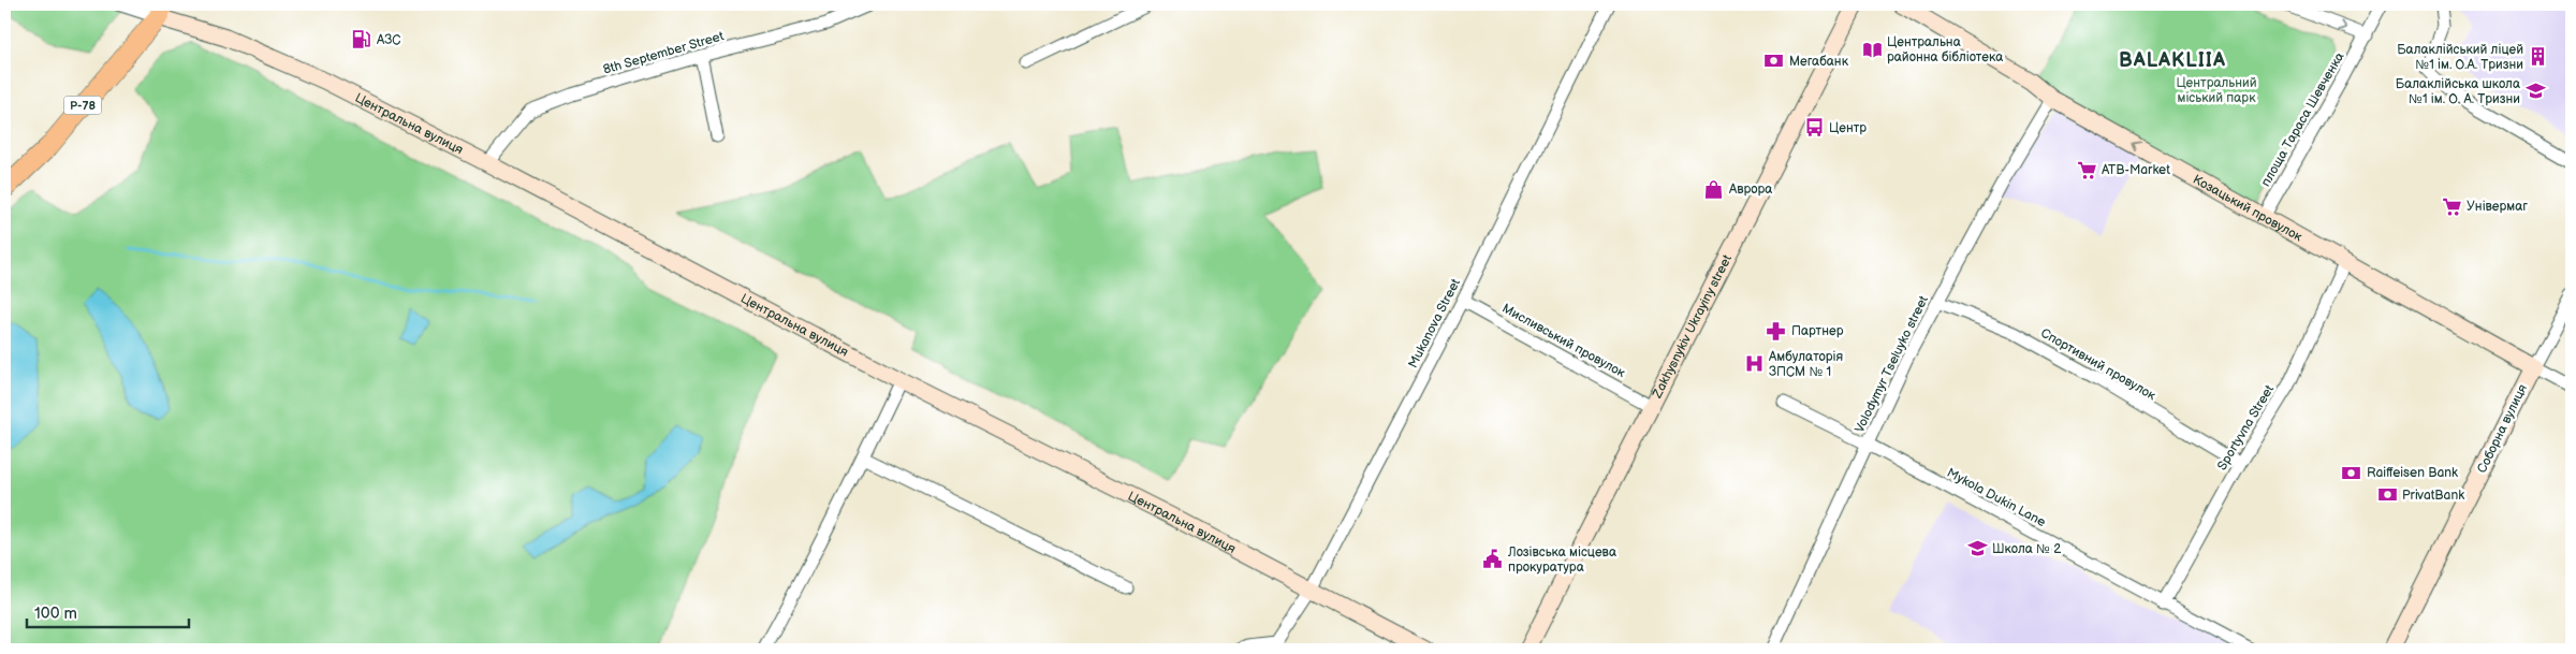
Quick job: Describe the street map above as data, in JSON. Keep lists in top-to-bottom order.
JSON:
{
  "streets": {
    "main road": ["Р-78"],
    "street": [
      "8th September Street",
      "площа Тараса Шевченка",
      "Центральна вулиця",
      "Козацький провулок",
      "Mukanova Street",
      "Zakhysnykiv Ukrayiny street",
      "Мисливський провулок",
      "Volodymyr Tseluyko street",
      "Спортивний провулок",
      "Sportyvna Street",
      "Соборна вулиця",
      "Mykola Dukin Lane"
    ]
  },
  "crossings": [
    ["8th September Street", "Центральна вулиця"],
    ["Р-78", "Центральна вулиця"],
    ["площа Тараса Шевченка", "Козацький провулок"],
    ["Центральна вулиця", "Mukanova Street"],
    ["Козацький провулок", "Volodymyr Tseluyko street"],
    ["Козацький провулок", "Sportyvna Street"],
    ["Козацький провулок", "Соборна вулиця"],
    ["Mukanova Street", "Мисливський провулок"],
    ["Zakhysnykiv Ukrayiny street", "Мисливський провулок"],
    ["Volodymyr Tseluyko street", "Спортивний провулок"],
    ["Volodymyr Tseluyko street", "Mykola Dukin Lane"],
    ["Спортивний провулок", "Sportyvna Street"],
    ["Sportyvna Street", "Mykola Dukin Lane"]
  ],
  "districts": ["BALAKLIIA"],
  "parks": ["Центральний міський парк"],
  "places": {
    "fuel station": ["АЗС"],
    "library": ["Центральна районна бібліотека"],
    "building": ["Балаклійський ліцей №1 ім. О.А. Тризни"],
    "bank": ["Мегабанк", "Raiffeisen Bank", "PrivatBank"],
    "school or university": ["Балаклійська школа №1 ім. О. А. Тризни", "Школа № 2"],
    "bus stop": ["Центр"],
    "supermarket": ["ATB-Market", "Універмаг"],
    "shop": ["Аврора"],
    "pharmacy": ["Партнер"],
    "hospital": ["Амбулаторія ЗПСМ № 1"],
    "public building": ["Лозівська місцева прокуратура"]
  },
  "scale_bar": "100 m"
}
